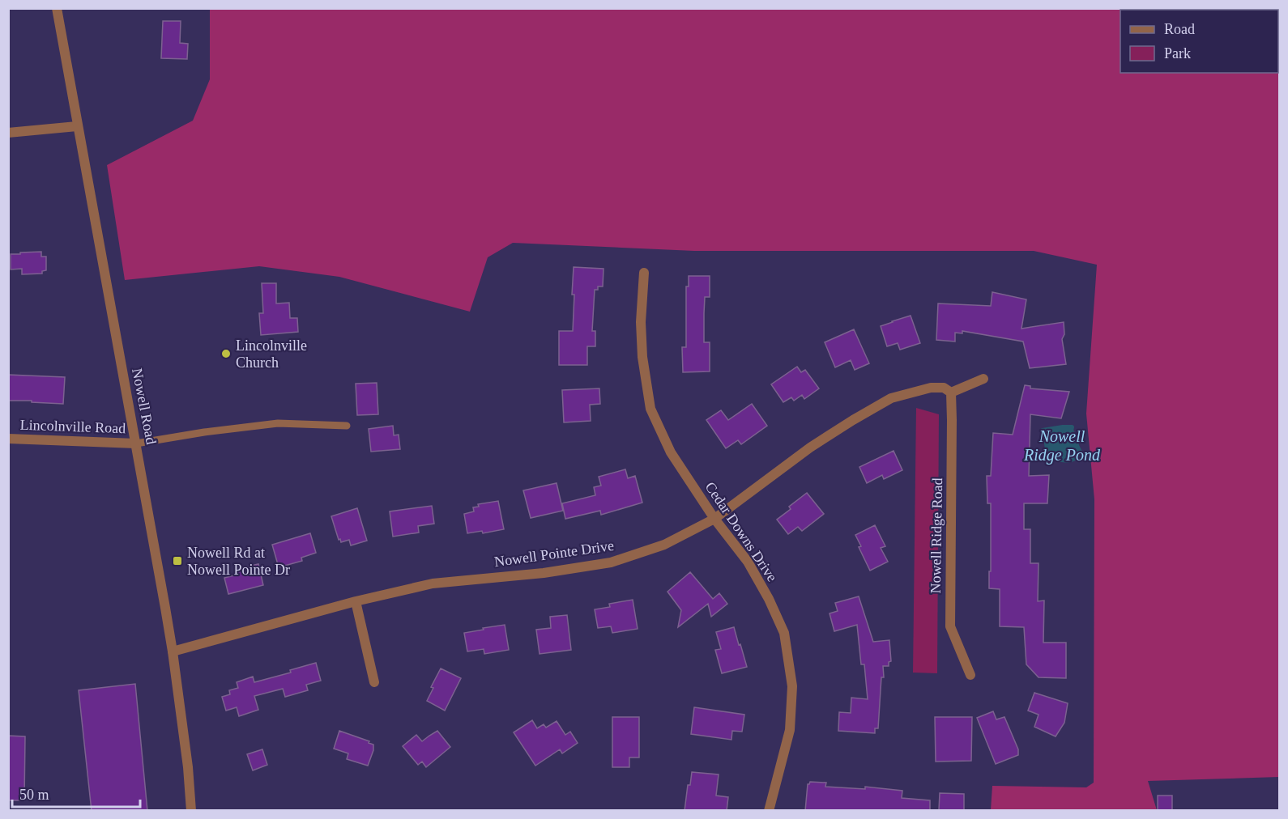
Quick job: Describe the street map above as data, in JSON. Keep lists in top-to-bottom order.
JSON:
{
  "streets": {
    "street": [
      "Nowell Road",
      "Lincolnville Road",
      "Cedar Downs Drive",
      "Nowell Ridge Road",
      "Nowell Pointe Drive"
    ]
  },
  "crossings": [
    ["Nowell Road", "Lincolnville Road"],
    ["Nowell Road", "Nowell Pointe Drive"],
    ["Cedar Downs Drive", "Nowell Pointe Drive"],
    ["Nowell Ridge Road", "Nowell Pointe Drive"]
  ],
  "water": ["Nowell Ridge Pond"],
  "places": {
    "other": ["Lincolnville Church"],
    "transit": ["Nowell Rd at Nowell Pointe Dr"]
  },
  "legend": ["Road", "Park"],
  "scale_bar": "50 m"
}
